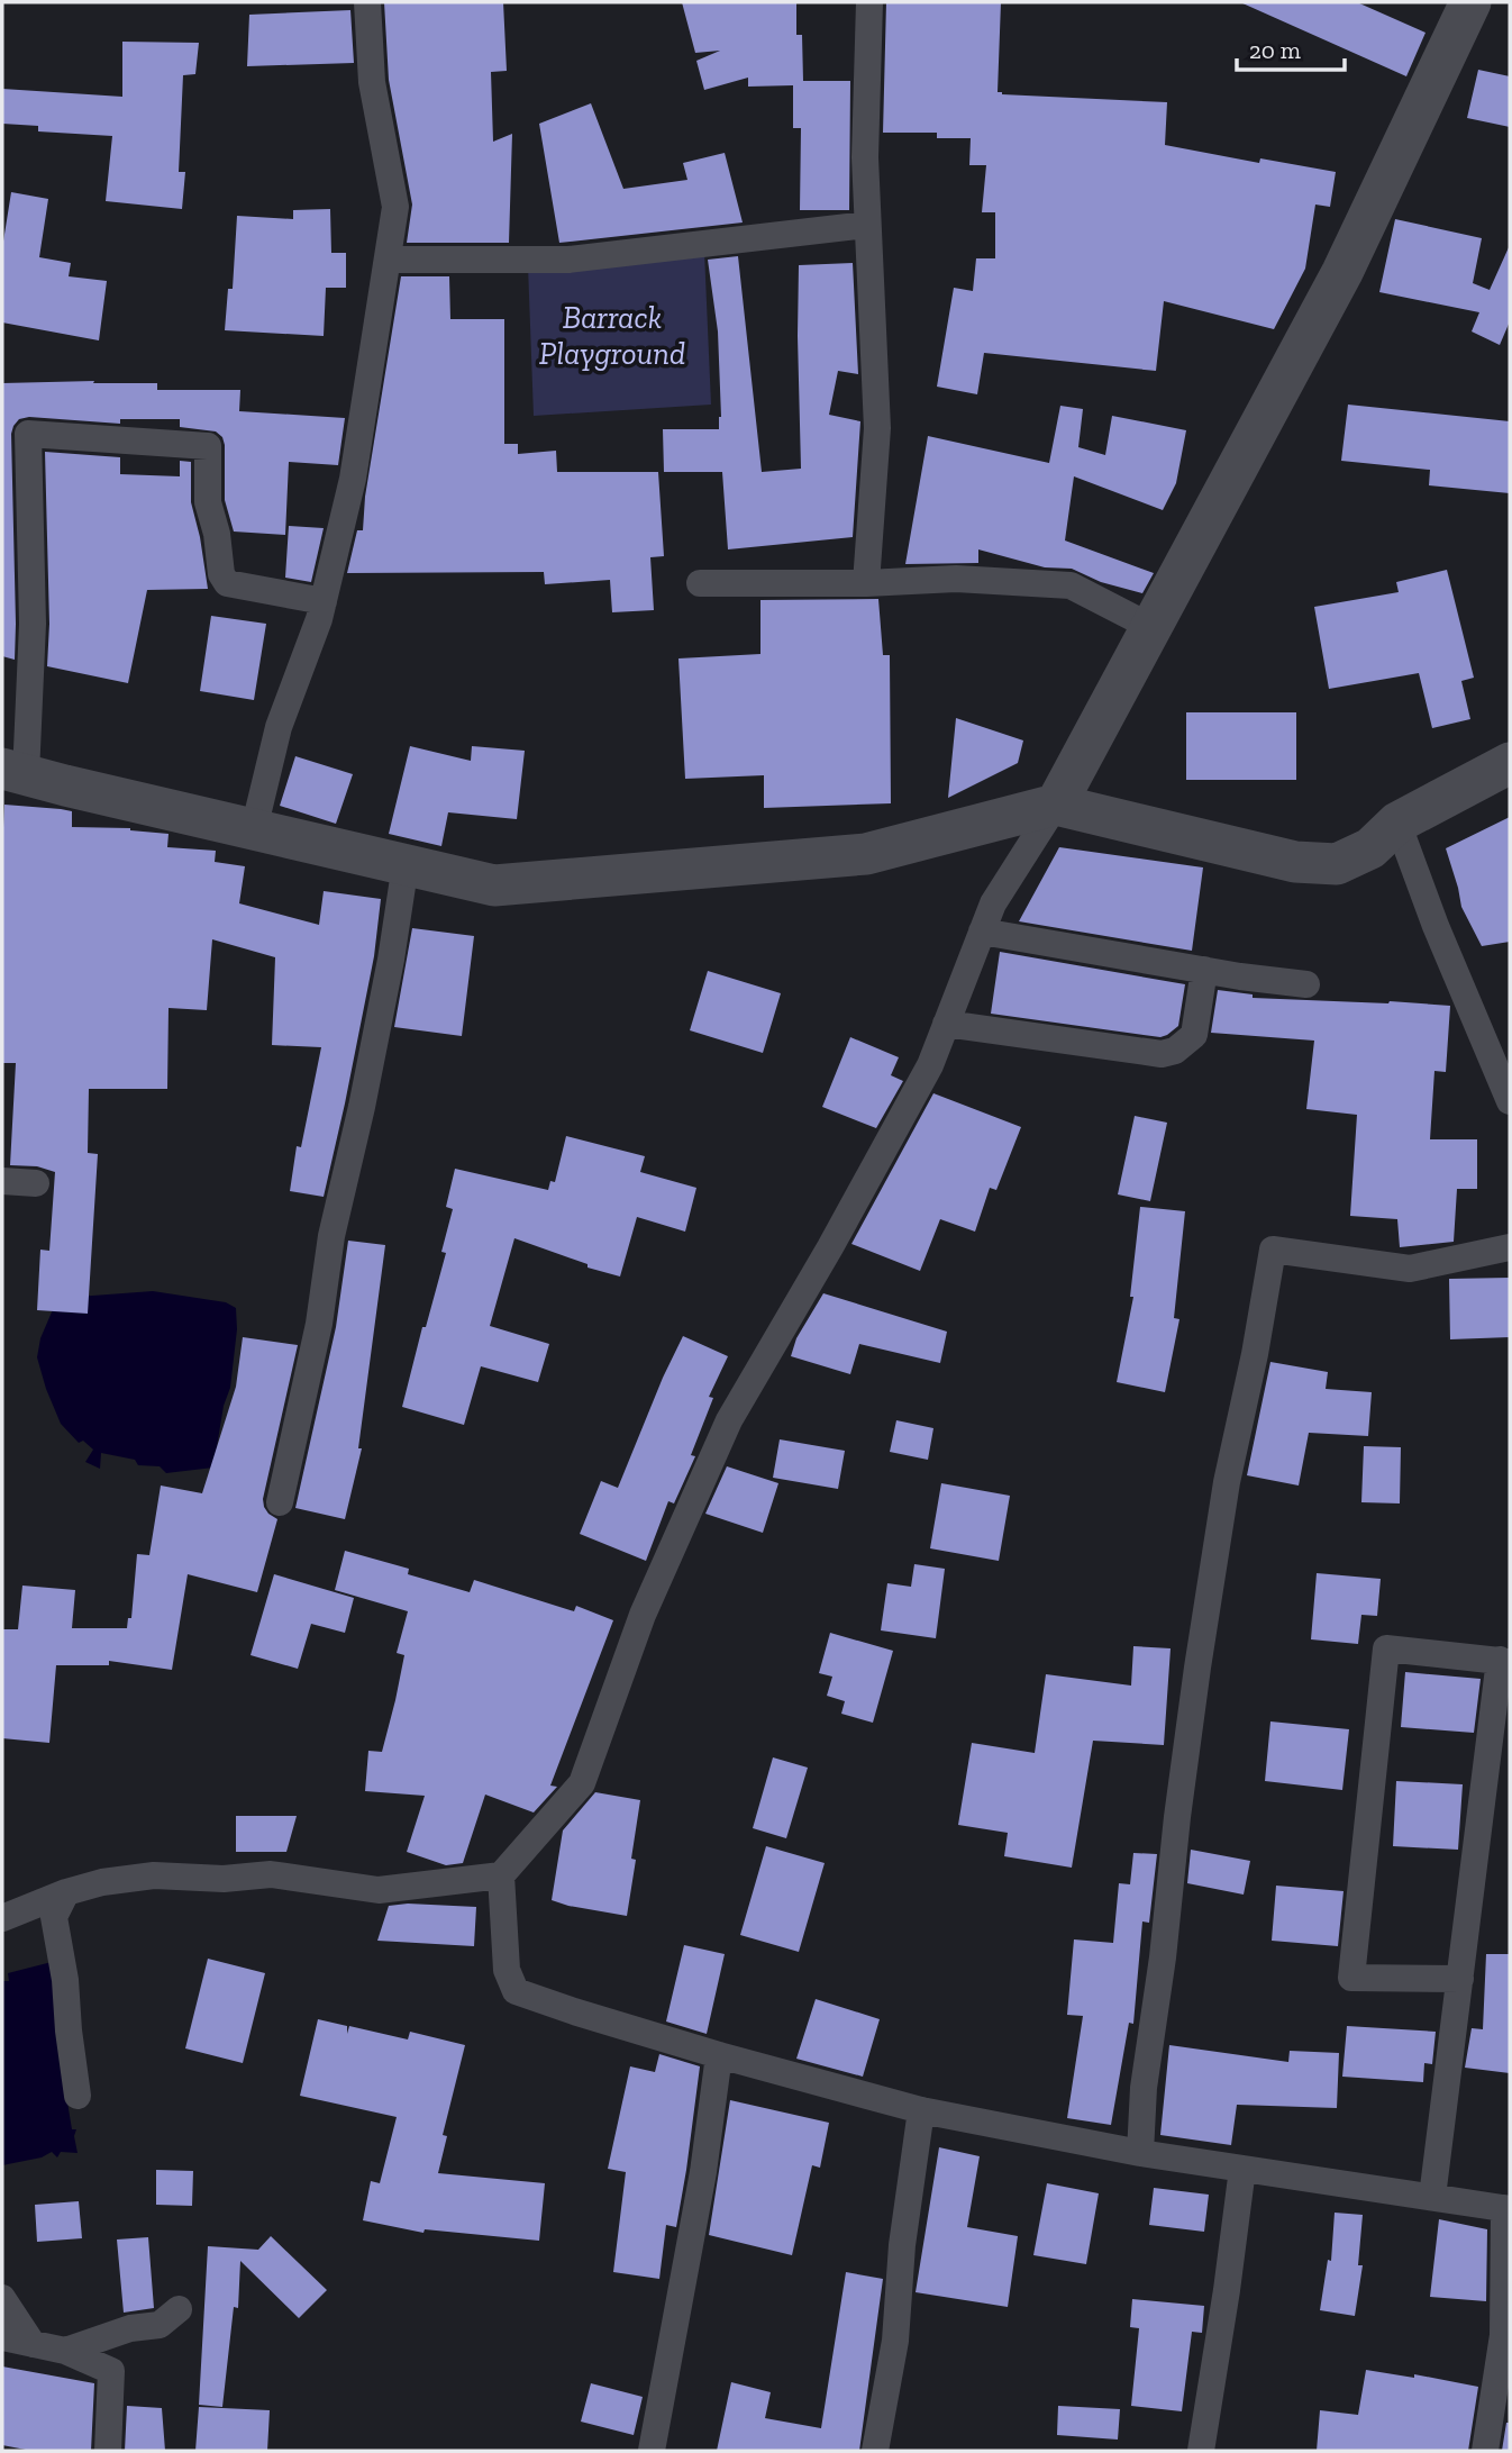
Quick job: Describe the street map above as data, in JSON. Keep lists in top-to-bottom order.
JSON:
{
  "parks": ["Barrack Playground"],
  "scale_bar": "20 m"
}
